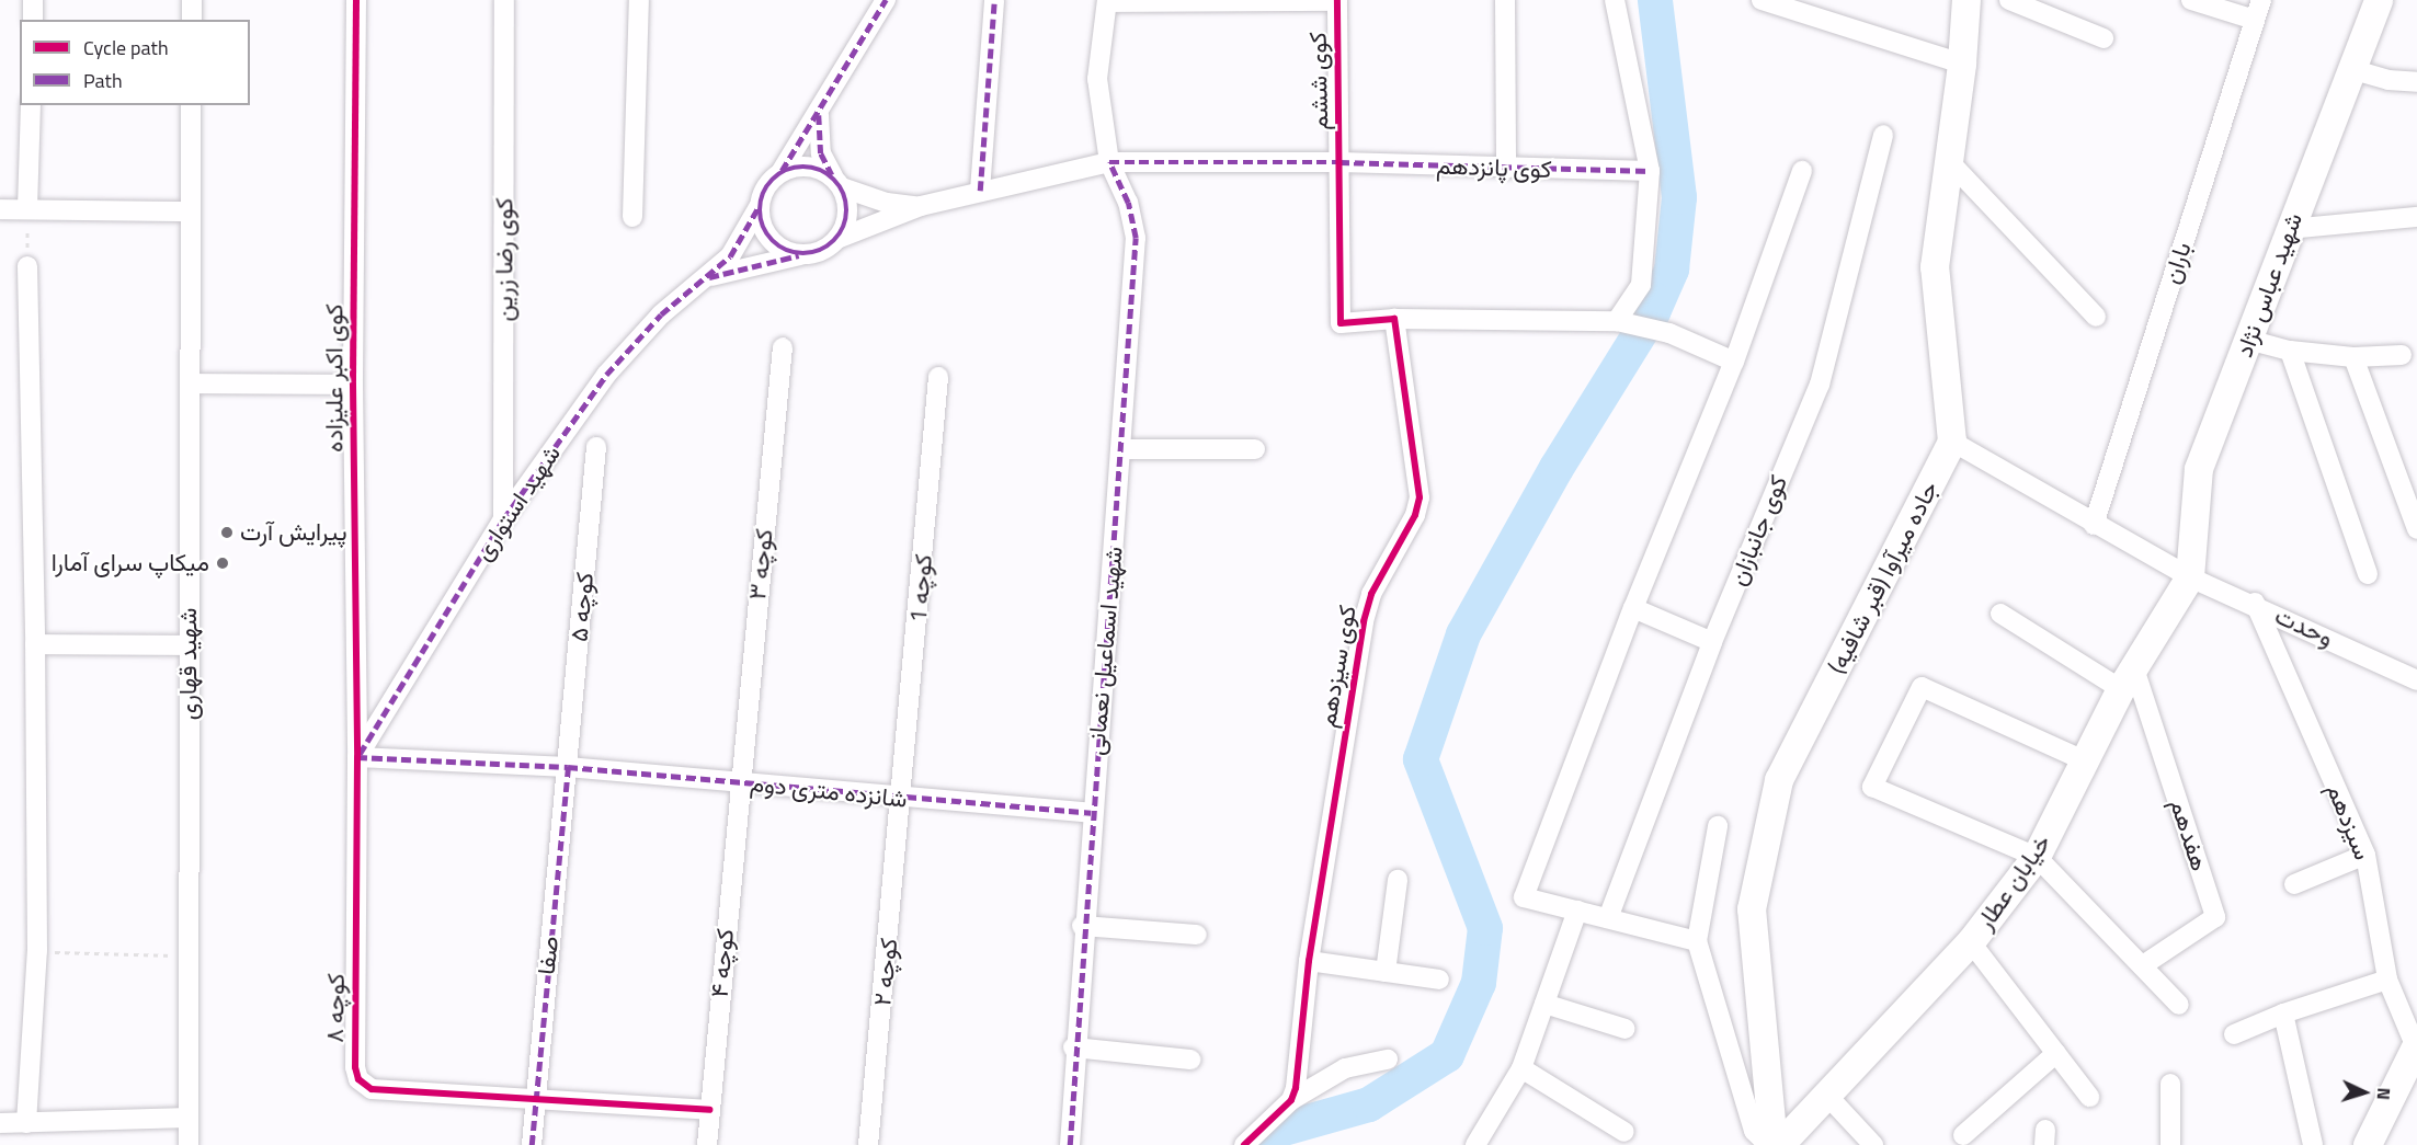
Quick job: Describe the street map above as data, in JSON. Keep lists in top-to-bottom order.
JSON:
{
  "streets": {
    "main road": ["شهید عباس نژاد", "جاده میرآوا (قبر شافیه)", "خیابان عطار"],
    "street": [
      "کوی ششم",
      "کوی پانزدهم",
      "کوی رضا زرین",
      "باران",
      "کوی اکبر علیزاده",
      "شهید استواری",
      "کوی جانبازان",
      "کوچه ۳",
      "کوچه 1",
      "کوچه ۵",
      "وحدت",
      "شهید اسماعیل نعمانی",
      "شهید قهاری",
      "کوی سیزدهم",
      "شانزده متری دوم",
      "سیزدهم",
      "هفدهم",
      "صفا",
      "کوچه ۴",
      "کوچه ۲",
      "کوچه ۸"
    ]
  },
  "crossings": [
    ["کوی ششم", "کوی پانزدهم"],
    ["کوی پانزدهم", "شهید اسماعیل نعمانی"],
    ["کوی رضا زرین", "شهید استواری"],
    ["باران", "وحدت"],
    ["شهید عباس نژاد", "وحدت"],
    ["شهید عباس نژاد", "خیابان عطار"],
    ["کوی اکبر علیزاده", "شهید استواری"],
    ["کوی اکبر علیزاده", "شانزده متری دوم"],
    ["کوی اکبر علیزاده", "کوچه ۸"],
    ["شهید استواری", "شانزده متری دوم"],
    ["شهید استواری", "کوچه ۸"],
    ["کوچه ۳", "شانزده متری دوم"],
    ["کوچه ۳", "کوچه ۴"],
    ["جاده میرآوا (قبر شافیه)", "وحدت"],
    ["کوچه 1", "شانزده متری دوم"],
    ["کوچه 1", "کوچه ۲"],
    ["کوچه ۵", "شانزده متری دوم"],
    ["کوچه ۵", "صفا"],
    ["وحدت", "سیزدهم"],
    ["وحدت", "خیابان عطار"],
    ["شهید اسماعیل نعمانی", "شانزده متری دوم"],
    ["شانزده متری دوم", "صفا"],
    ["شانزده متری دوم", "کوچه ۴"],
    ["شانزده متری دوم", "کوچه ۲"],
    ["شانزده متری دوم", "کوچه ۸"],
    ["هفدهم", "خیابان عطار"],
    ["صفا", "کوچه ۸"]
  ],
  "places": ["پیرایش آرت", "میکاپ سرای آمارا"],
  "legend": ["Cycle path", "Path"],
  "north": "right"
}
